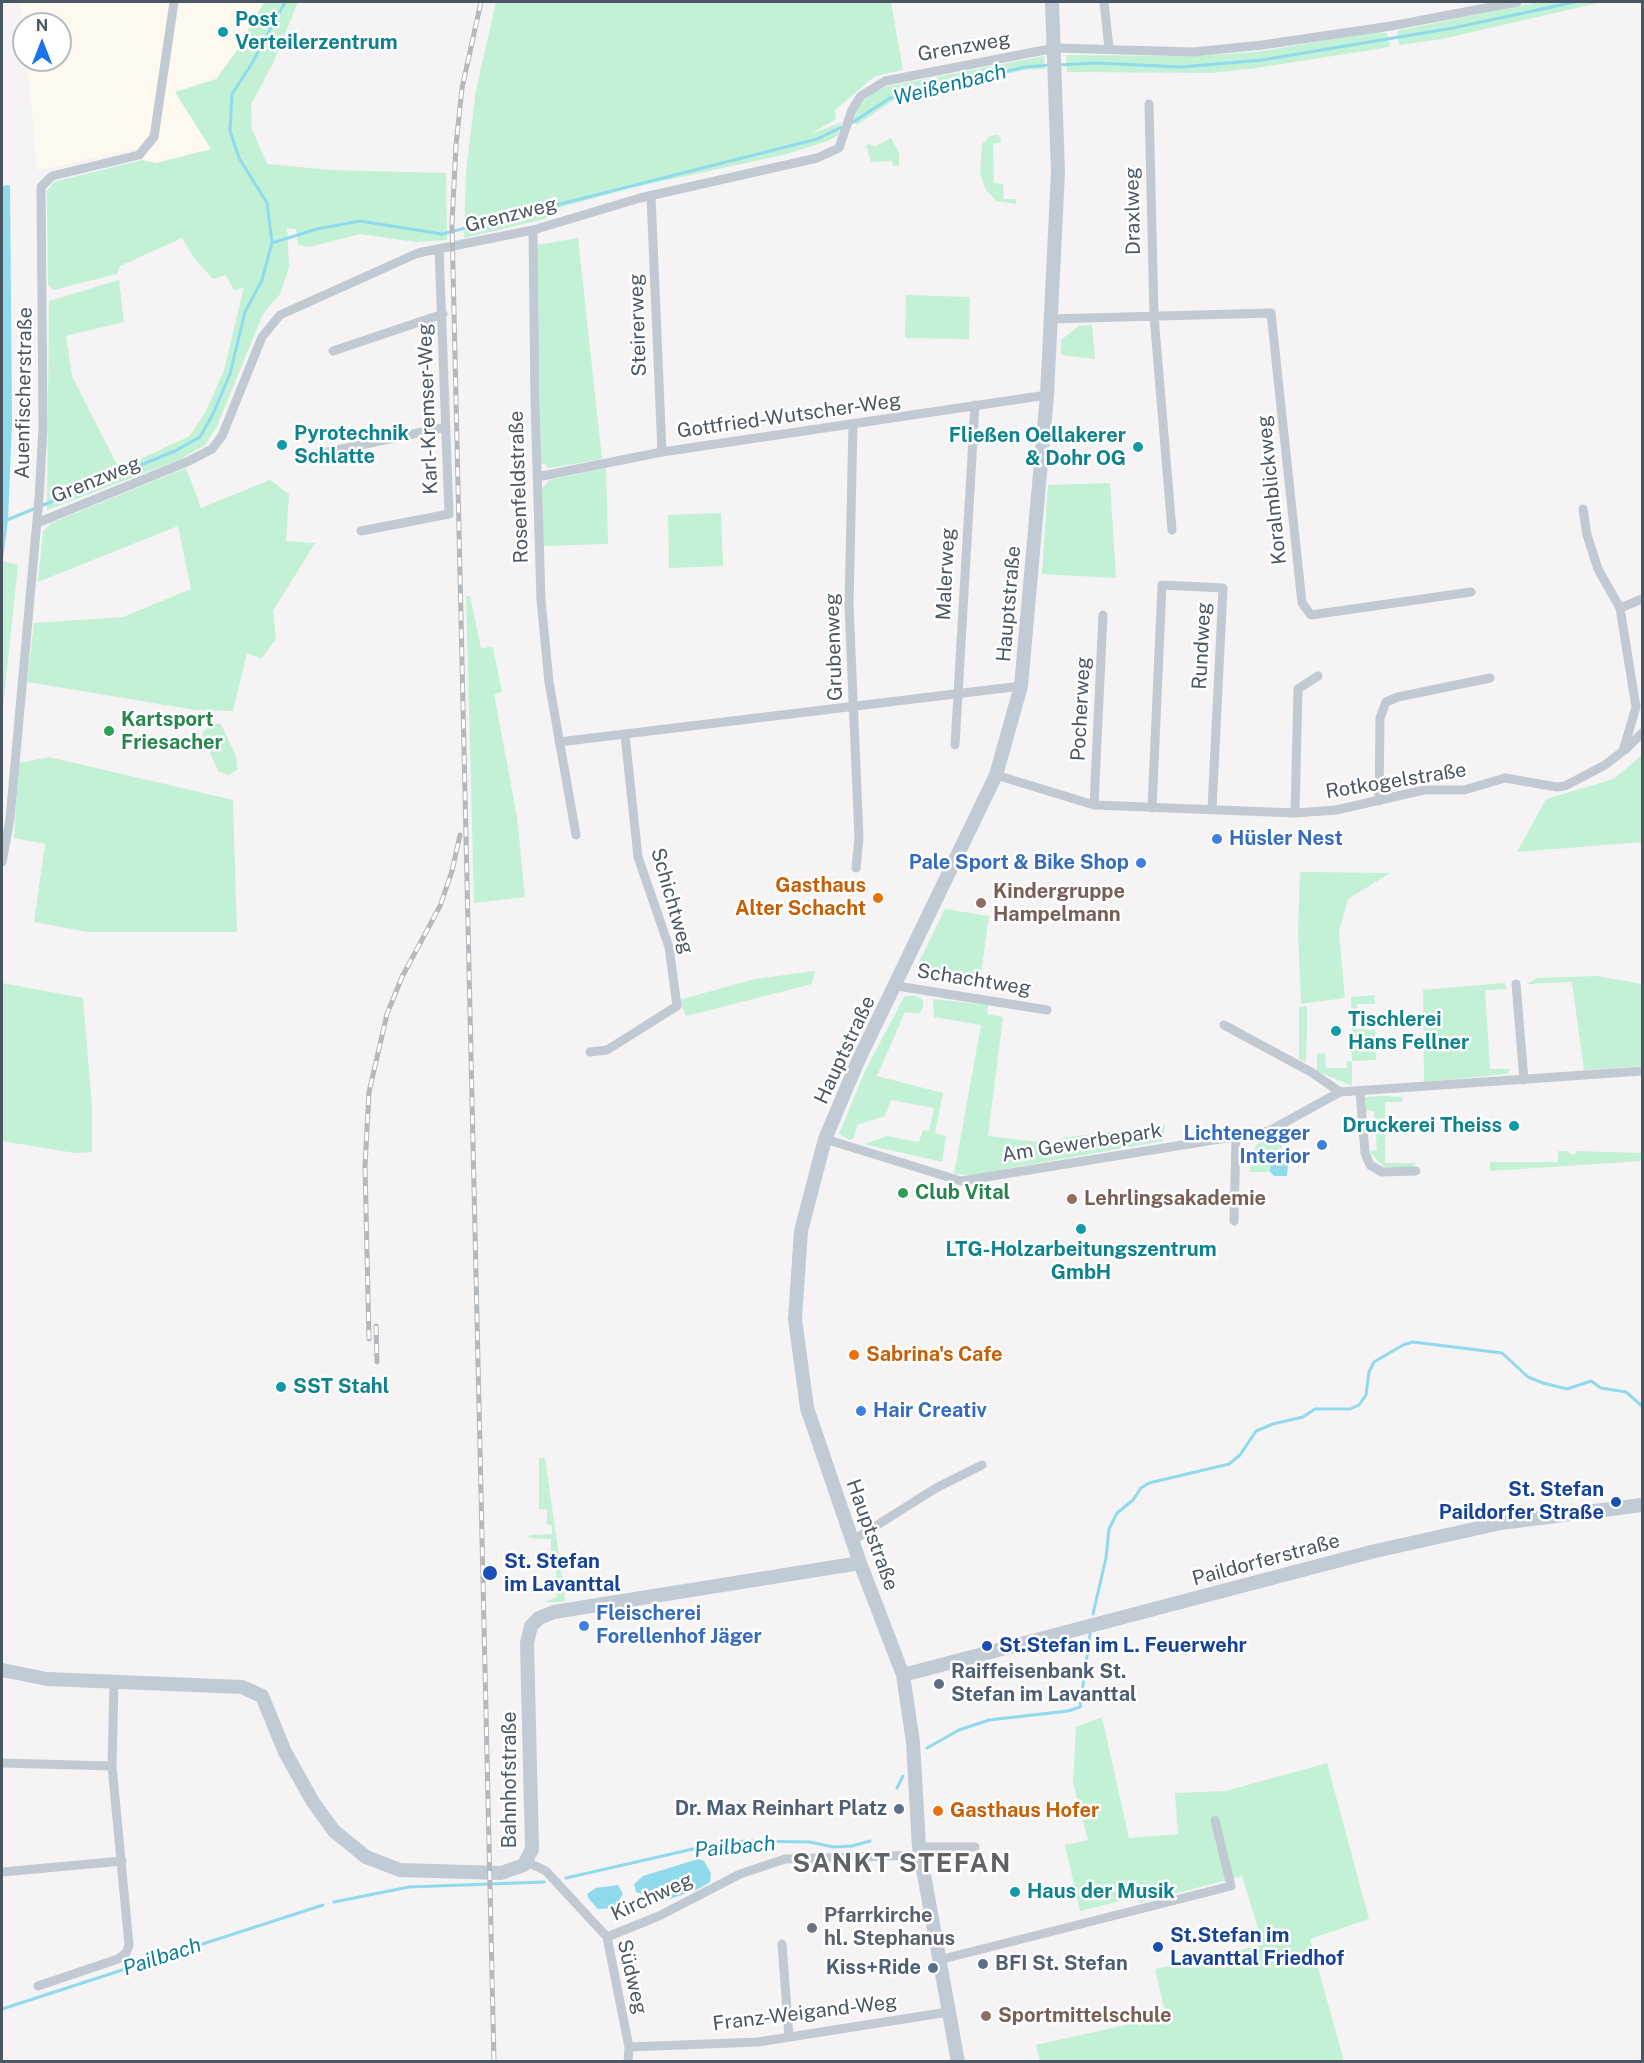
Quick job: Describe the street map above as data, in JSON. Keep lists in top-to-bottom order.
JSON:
{
  "streets": {
    "main road": ["Hauptstraße", "Paildorferstraße", "Bahnhofstraße"],
    "street": [
      "Grenzweg",
      "Draxlweg",
      "Steirerweg",
      "Auenfischerstraße",
      "Karl-Kremser-Weg",
      "Gottfried-Wutscher-Weg",
      "Rosenfeldstraße",
      "Koralmblickweg",
      "Malerweg",
      "Rundweg",
      "Grubenweg",
      "Pocherweg",
      "Rotkogelstraße",
      "Schichtweg",
      "Schachtweg",
      "Am Gewerbepark",
      "Kirchweg",
      "Südweg",
      "Franz-Weigand-Weg"
    ]
  },
  "crossings": [
    ["Grenzweg", "Steirerweg"],
    ["Grenzweg", "Auenfischerstraße"],
    ["Grenzweg", "Karl-Kremser-Weg"],
    ["Grenzweg", "Rosenfeldstraße"],
    ["Grenzweg", "Hauptstraße"],
    ["Draxlweg", "Koralmblickweg"],
    ["Steirerweg", "Gottfried-Wutscher-Weg"],
    ["Gottfried-Wutscher-Weg", "Rosenfeldstraße"],
    ["Gottfried-Wutscher-Weg", "Malerweg"],
    ["Gottfried-Wutscher-Weg", "Hauptstraße"],
    ["Gottfried-Wutscher-Weg", "Grubenweg"],
    ["Koralmblickweg", "Hauptstraße"],
    ["Hauptstraße", "Rotkogelstraße"],
    ["Hauptstraße", "Schachtweg"],
    ["Hauptstraße", "Am Gewerbepark"],
    ["Hauptstraße", "Paildorferstraße"],
    ["Hauptstraße", "Bahnhofstraße"],
    ["Hauptstraße", "Kirchweg"],
    ["Hauptstraße", "Franz-Weigand-Weg"],
    ["Rundweg", "Rotkogelstraße"],
    ["Pocherweg", "Rotkogelstraße"],
    ["Bahnhofstraße", "Südweg"],
    ["Kirchweg", "Südweg"],
    ["Südweg", "Franz-Weigand-Weg"]
  ],
  "districts": ["SANKT STEFAN"],
  "water": ["Weißenbach", "Pailbach"],
  "places": [
    "Post Verteilerzentrum",
    "Pyrotechnik Schlatte",
    "Fließen Oellakerer & Dohr OG",
    "Kartsport Friesacher",
    "Hüsler Nest",
    "Pale Sport & Bike Shop",
    "Gasthaus Alter Schacht",
    "Kindergruppe Hampelmann",
    "Tischlerei Hans Fellner",
    "Druckerei Theiss",
    "Lichtenegger Interior",
    "Club Vital",
    "Lehrlingsakademie",
    "LTG-Holzarbeitungszentrum GmbH",
    "Sabrina's Cafe",
    "SST Stahl",
    "Hair Creativ",
    "St. Stefan Paildorfer Straße",
    "St. Stefan im Lavanttal",
    "Fleischerei Forellenhof Jäger",
    "St.Stefan im L. Feuerwehr",
    "Raiffeisenbank St. Stefan im Lavanttal",
    "Dr. Max Reinhart Platz",
    "Gasthaus Hofer",
    "Haus der Musik",
    "Pfarrkirche hl. Stephanus",
    "St.Stefan im Lavanttal Friedhof",
    "BFI St. Stefan",
    "Kiss+Ride",
    "Sportmittelschule"
  ],
  "north": "top"
}
